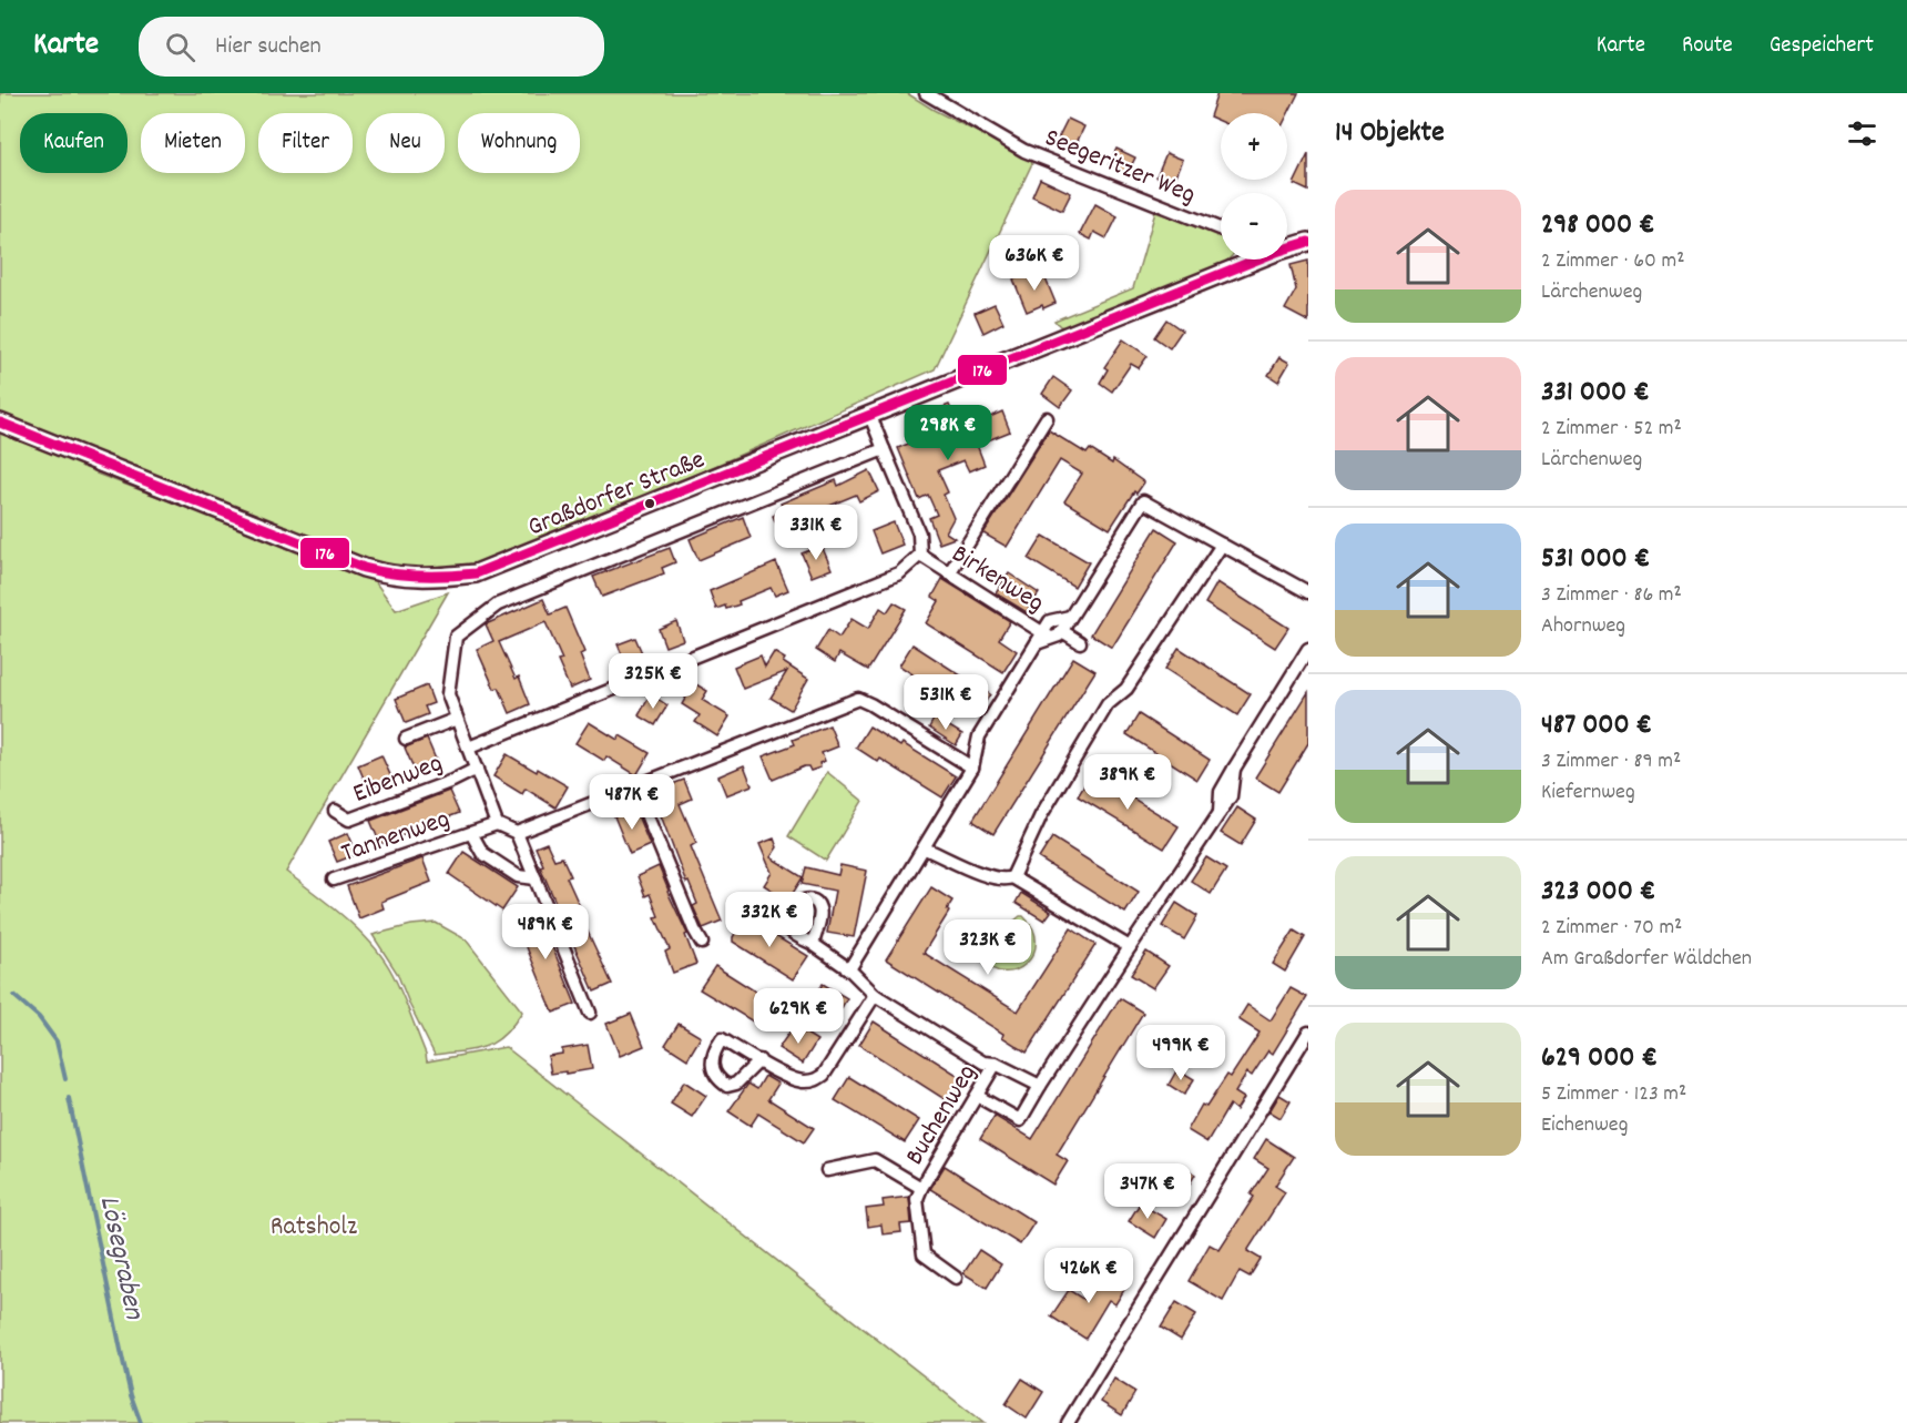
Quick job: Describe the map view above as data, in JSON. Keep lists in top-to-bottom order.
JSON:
{
  "streets": {
    "street": [
      "Seegeritzer Weg",
      "Graßdorfer Straße",
      "Birkenweg",
      "Eibenweg",
      "Tannenweg",
      "Buchenweg"
    ]
  },
  "water": ["Lösegraben"],
  "parks": ["Ratsholz"],
  "lines": ["transit line 176"],
  "page": {
    "header": "Karte",
    "search": "Hier suchen",
    "nav": ["Karte", "Route", "Gespeichert"],
    "heading": "14 Objekte",
    "map_buttons": ["+", "−"],
    "chip": [
      "Kaufen",
      "Mieten",
      "Filter",
      "Neu",
      "Wohnung"
    ],
    "list": [
      {
        "name": "298 000 €",
        "note": "2 Zimmer · 60 m² · Lärchenweg"
      },
      {
        "name": "331 000 €",
        "note": "2 Zimmer · 52 m² · Lärchenweg"
      },
      {
        "name": "531 000 €",
        "note": "3 Zimmer · 86 m² · Ahornweg"
      },
      {
        "name": "487 000 €",
        "note": "3 Zimmer · 89 m² · Kiefernweg"
      },
      {
        "name": "323 000 €",
        "note": "2 Zimmer · 70 m² · Am Graßdorfer Wäldchen"
      },
      {
        "name": "629 000 €",
        "note": "5 Zimmer · 123 m² · Eichenweg"
      }
    ],
    "price": [
      "636K €",
      "298K €",
      "331K €",
      "325K €",
      "531K €",
      "389K €",
      "487K €",
      "332K €",
      "489K €",
      "323K €",
      "629K €",
      "499K €",
      "347K €",
      "426K €"
    ]
  }
}
